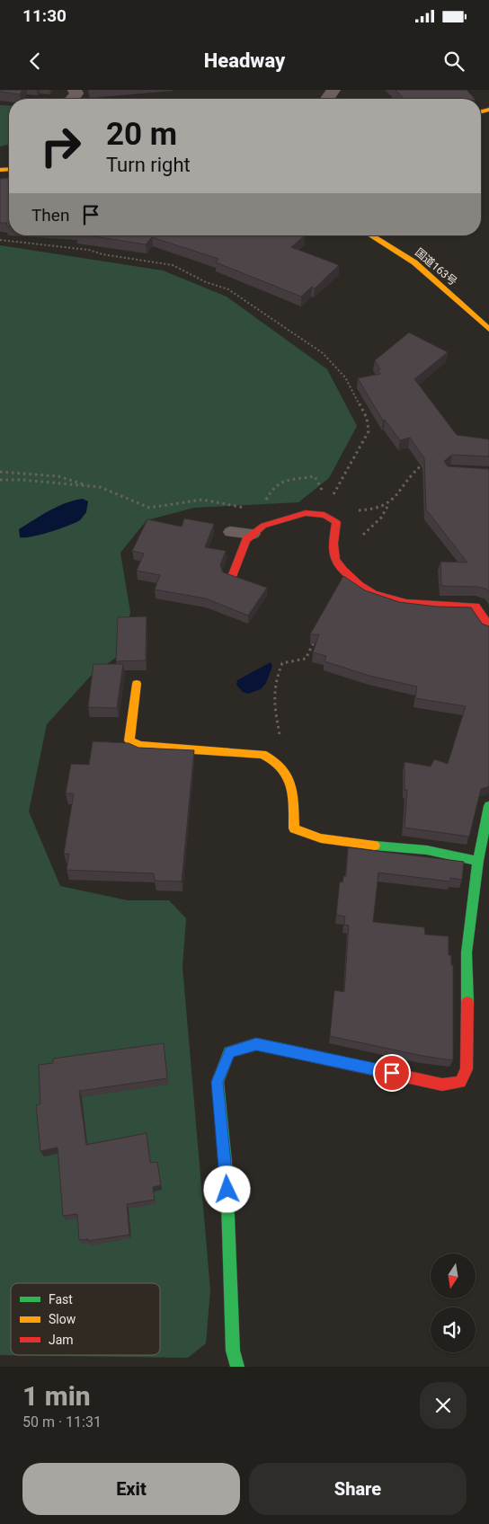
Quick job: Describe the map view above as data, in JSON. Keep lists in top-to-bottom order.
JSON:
{
  "streets": {
    "main road": ["国道163号"]
  },
  "legend": ["Fast", "Slow", "Jam"],
  "north": "bottom",
  "page": {
    "status": "11:30",
    "header": "Headway",
    "turn": ["20 m", "Turn right"],
    "then": "Then",
    "heading": ["1 min", "50 m · 11:31"],
    "buttons": ["Exit", "Share"]
  }
}
